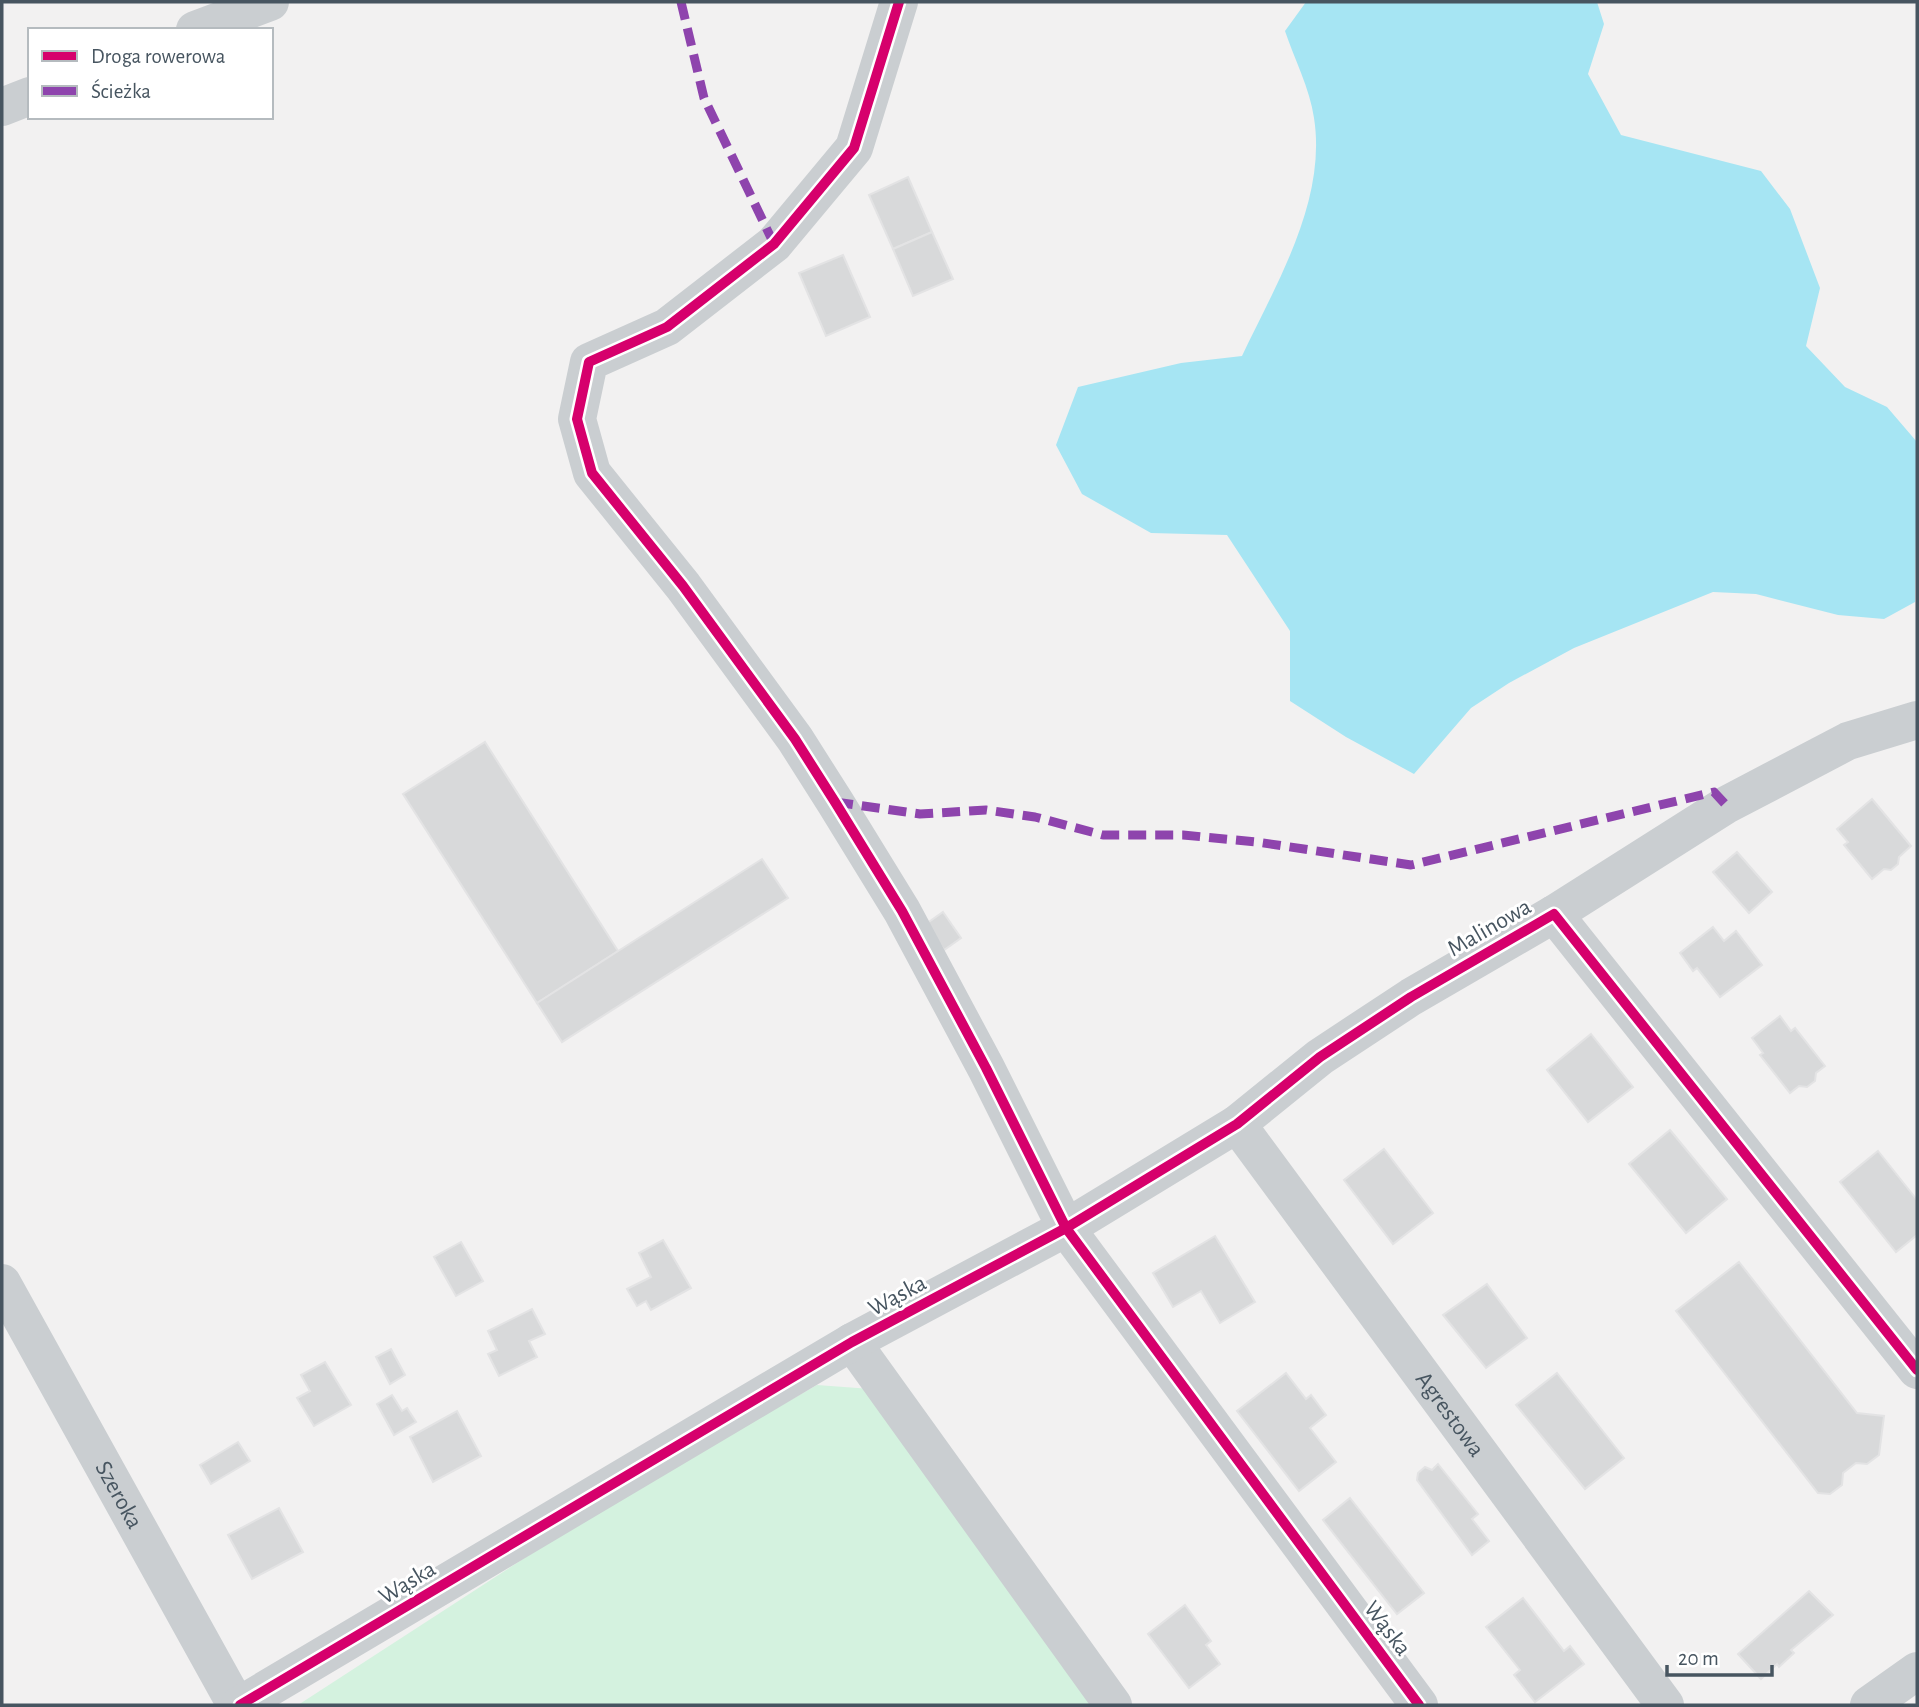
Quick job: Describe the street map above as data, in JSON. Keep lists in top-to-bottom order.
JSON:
{
  "streets": {
    "street": [
      "Malinowa",
      "Wąska",
      "Agrestowa",
      "Szeroka"
    ]
  },
  "crossings": [
    ["Malinowa", "Wąska"],
    ["Malinowa", "Agrestowa"],
    ["Wąska", "Szeroka"]
  ],
  "legend": ["Droga rowerowa", "Ścieżka"],
  "scale_bar": "20 m"
}
